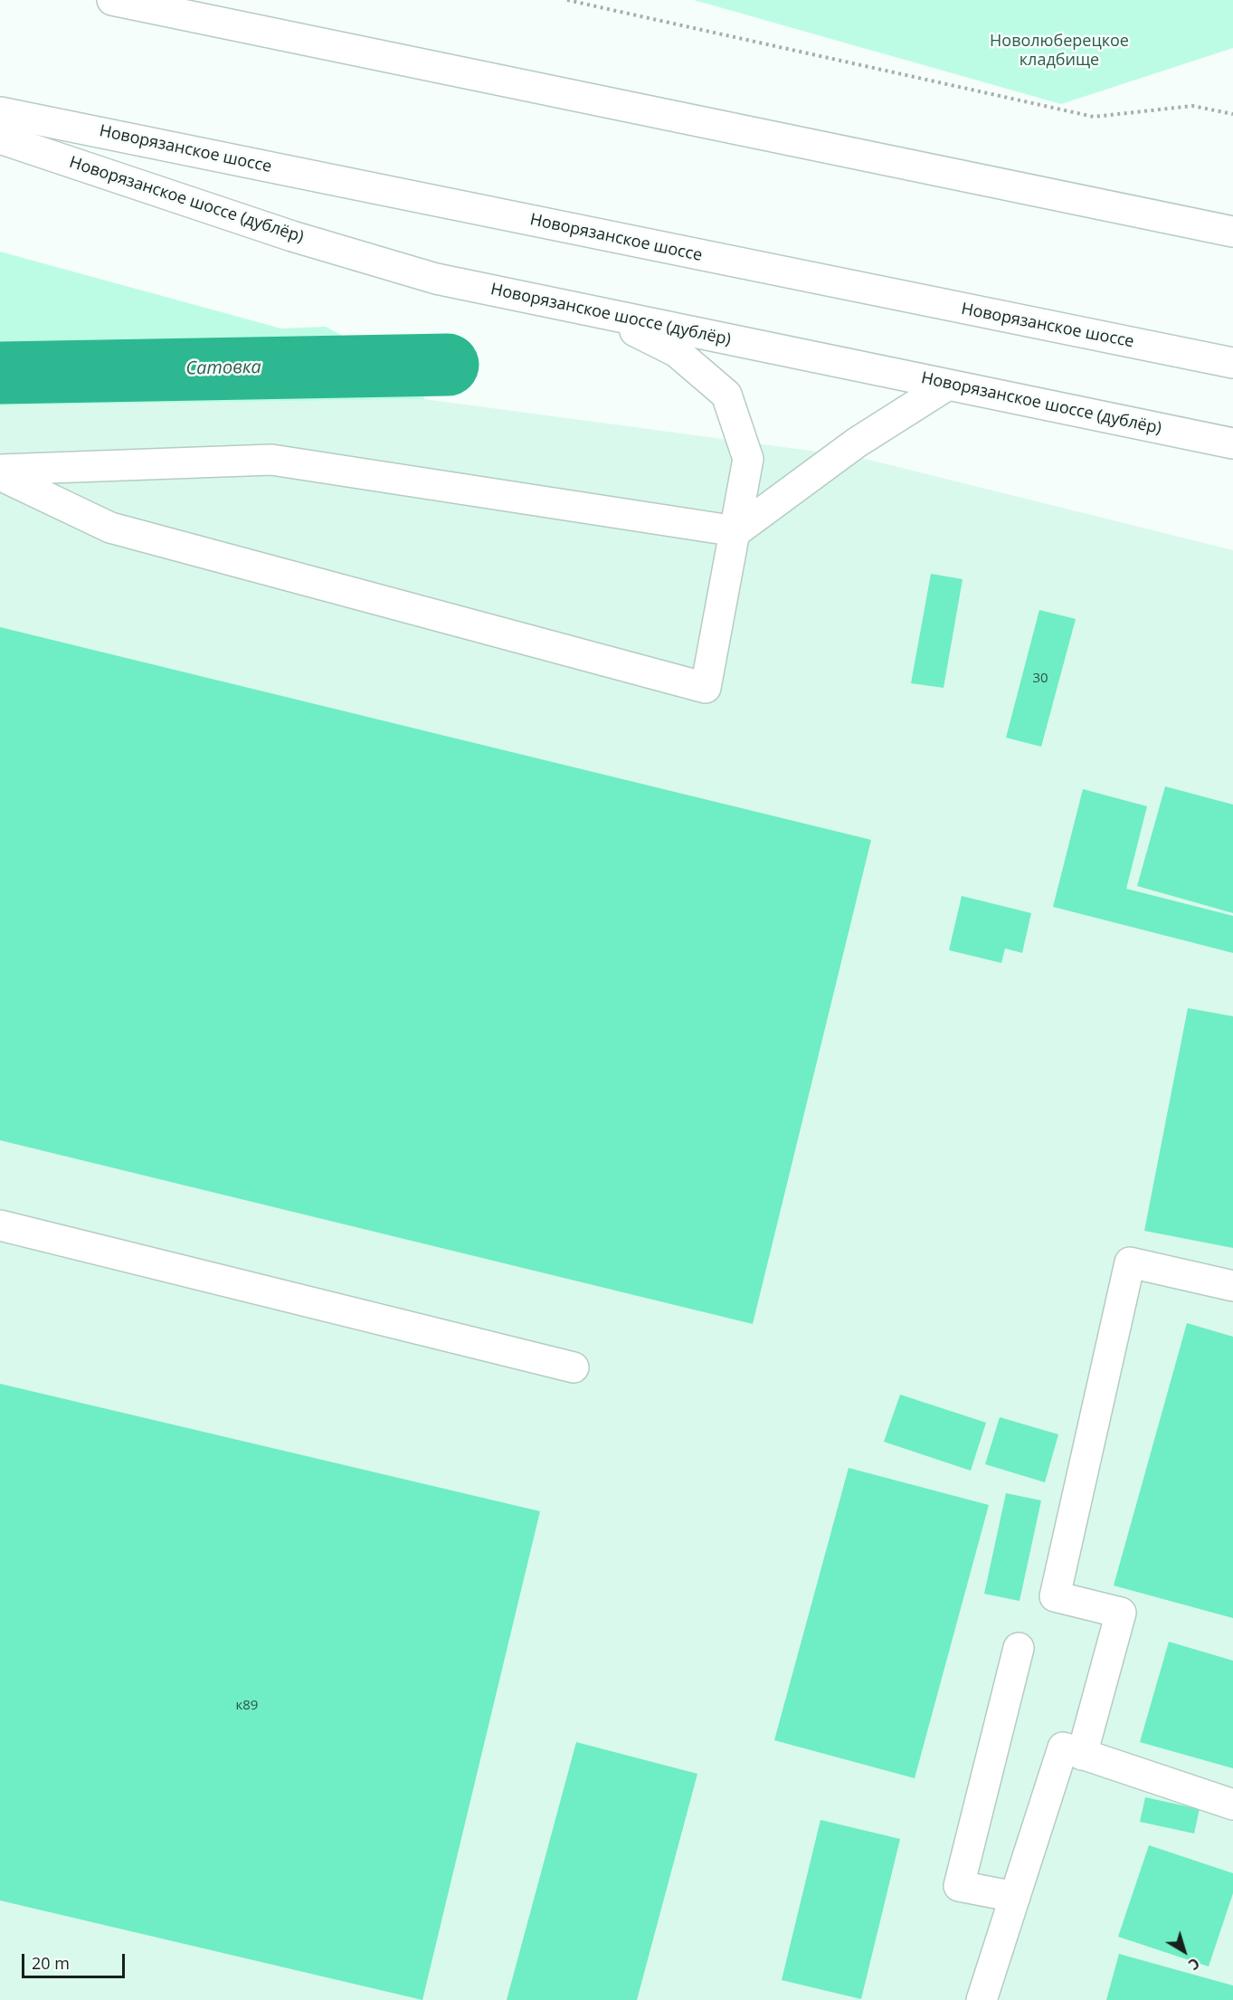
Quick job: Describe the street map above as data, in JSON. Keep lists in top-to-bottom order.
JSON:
{
  "streets": {
    "main road": ["Новорязанское шоссе", "Новорязанское шоссе (дублёр)"]
  },
  "water": ["Сатовка"],
  "parks": ["Новолюберецкое кладбище"],
  "house_numbers": ["30", "к89"],
  "scale_bar": "20 m",
  "north": "bottom right"
}
